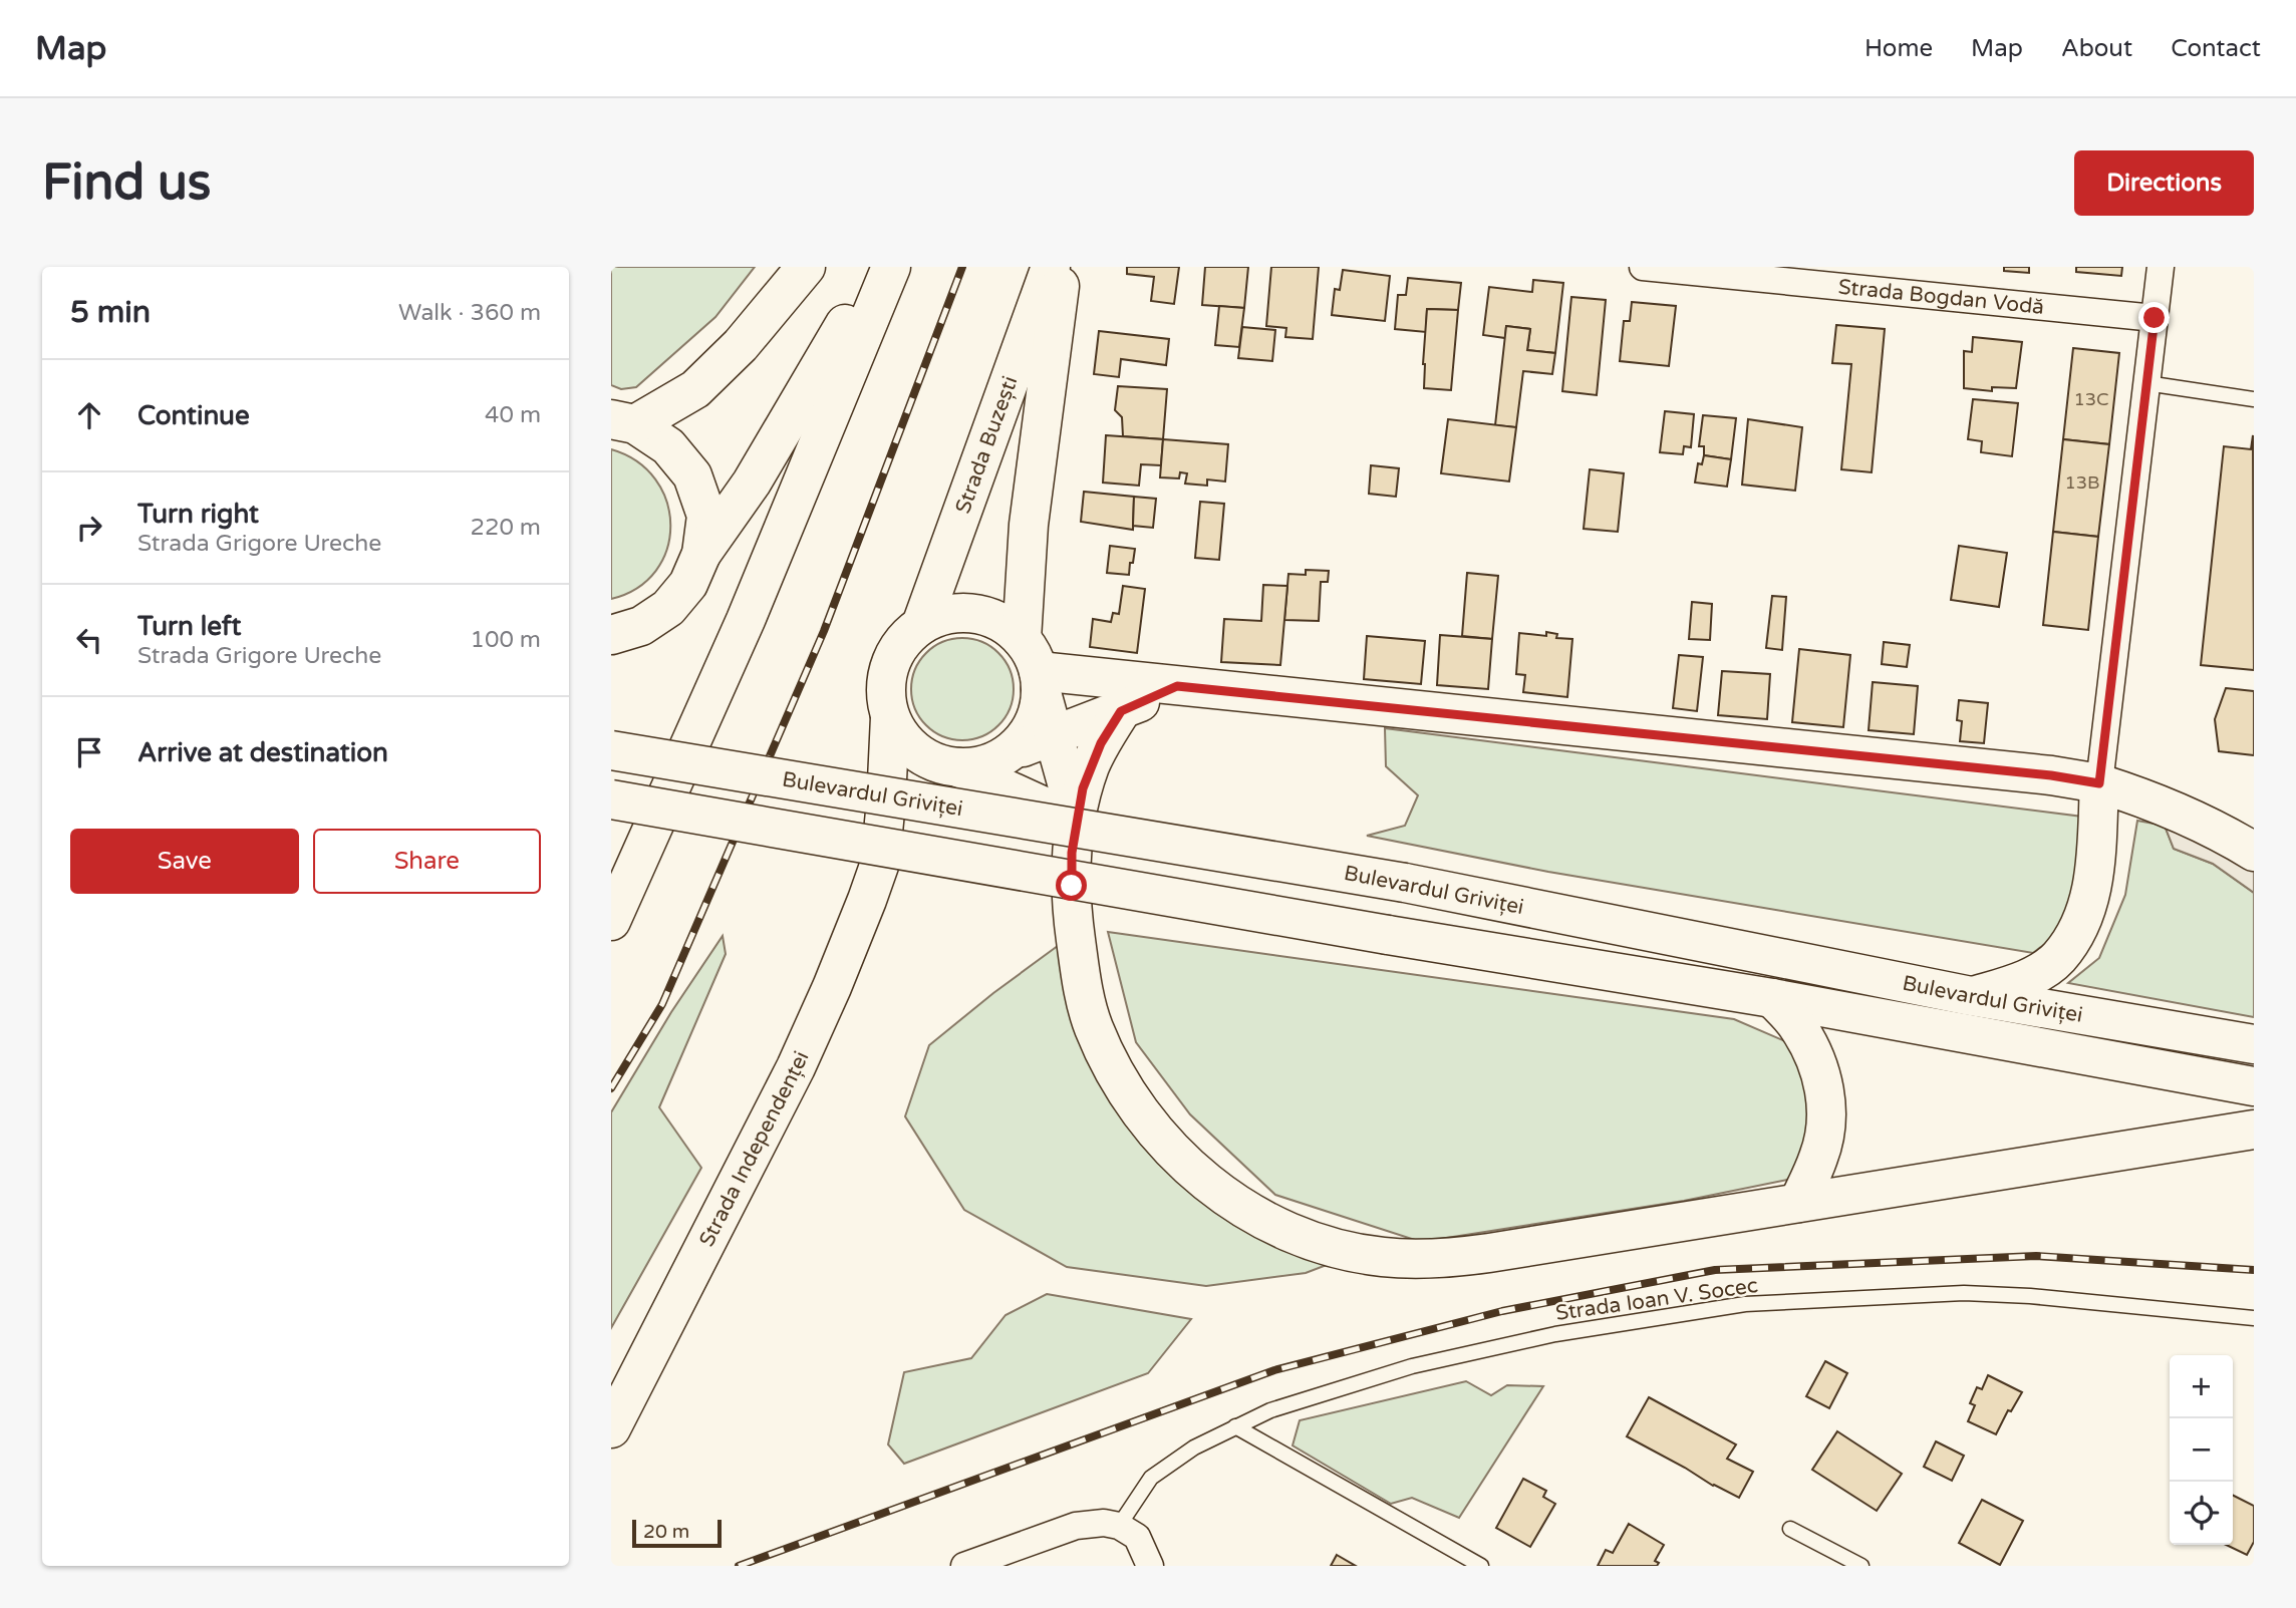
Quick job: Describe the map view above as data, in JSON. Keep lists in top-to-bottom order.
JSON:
{
  "streets": {
    "main road": ["Strada Buzești", "Bulevardul Griviței", "Strada Independenței"],
    "street": ["Strada Bogdan Vodă"],
    "lane": ["Strada Ioan V. Socec"]
  },
  "crossings": [
    ["Strada Buzești", "Strada Independenței"]
  ],
  "house_numbers": ["13C", "13B"],
  "scale_bar": "20 m",
  "page": {
    "header": "Map",
    "nav": [
      "Home",
      "Map",
      "About",
      "Contact"
    ],
    "buttons": [
      "Directions",
      ["Save", "Share"]
    ],
    "title": "Find us",
    "heading": ["5 min", "Walk · 360 m"],
    "list": [
      ["Continue", "40 m"],
      ["Turn right", "Strada Grigore Ureche", "220 m"],
      ["Turn left", "Strada Grigore Ureche", "100 m"],
      "Arrive at destination"
    ],
    "map_buttons": ["+", "−"],
    "scale": "20 m"
  }
}
